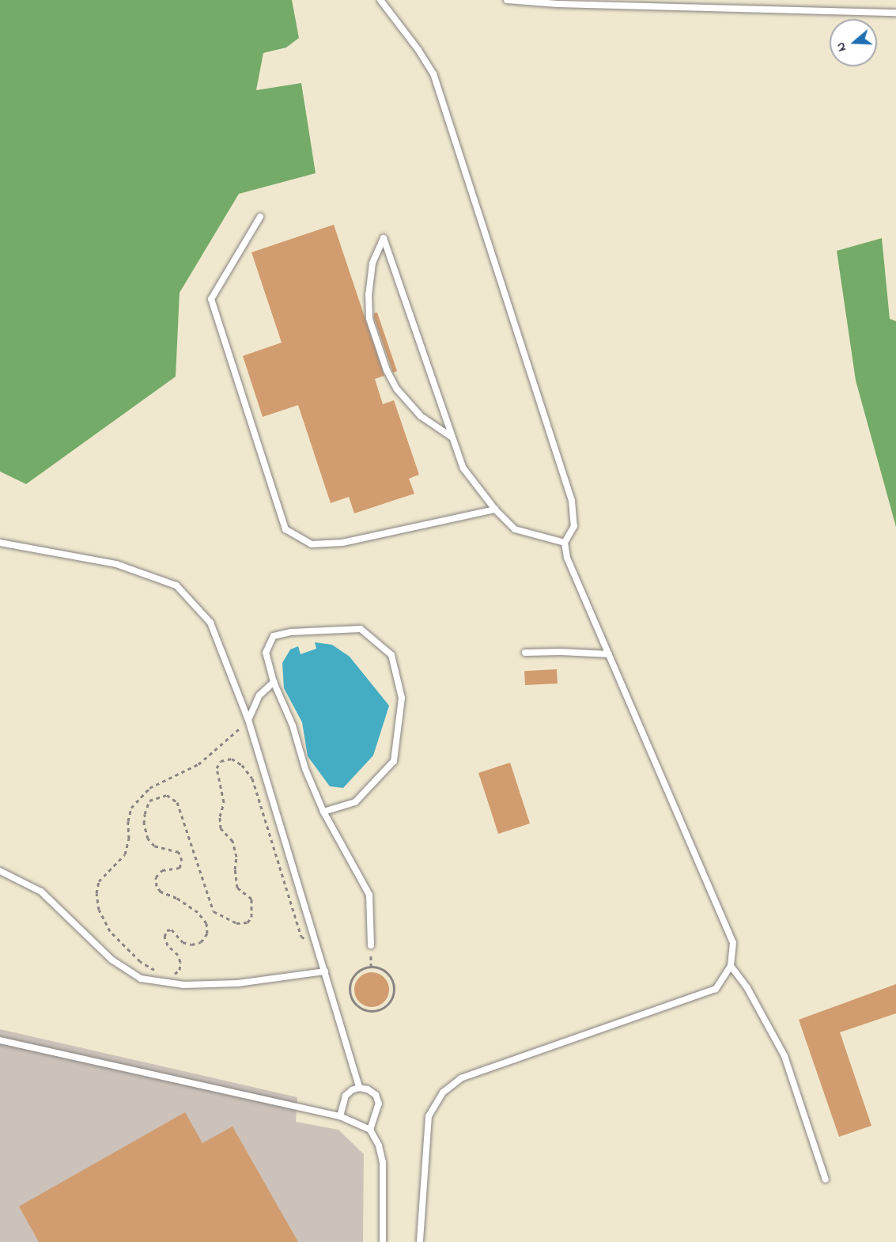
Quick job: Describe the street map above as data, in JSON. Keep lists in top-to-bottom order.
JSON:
{
  "north": "left"
}
